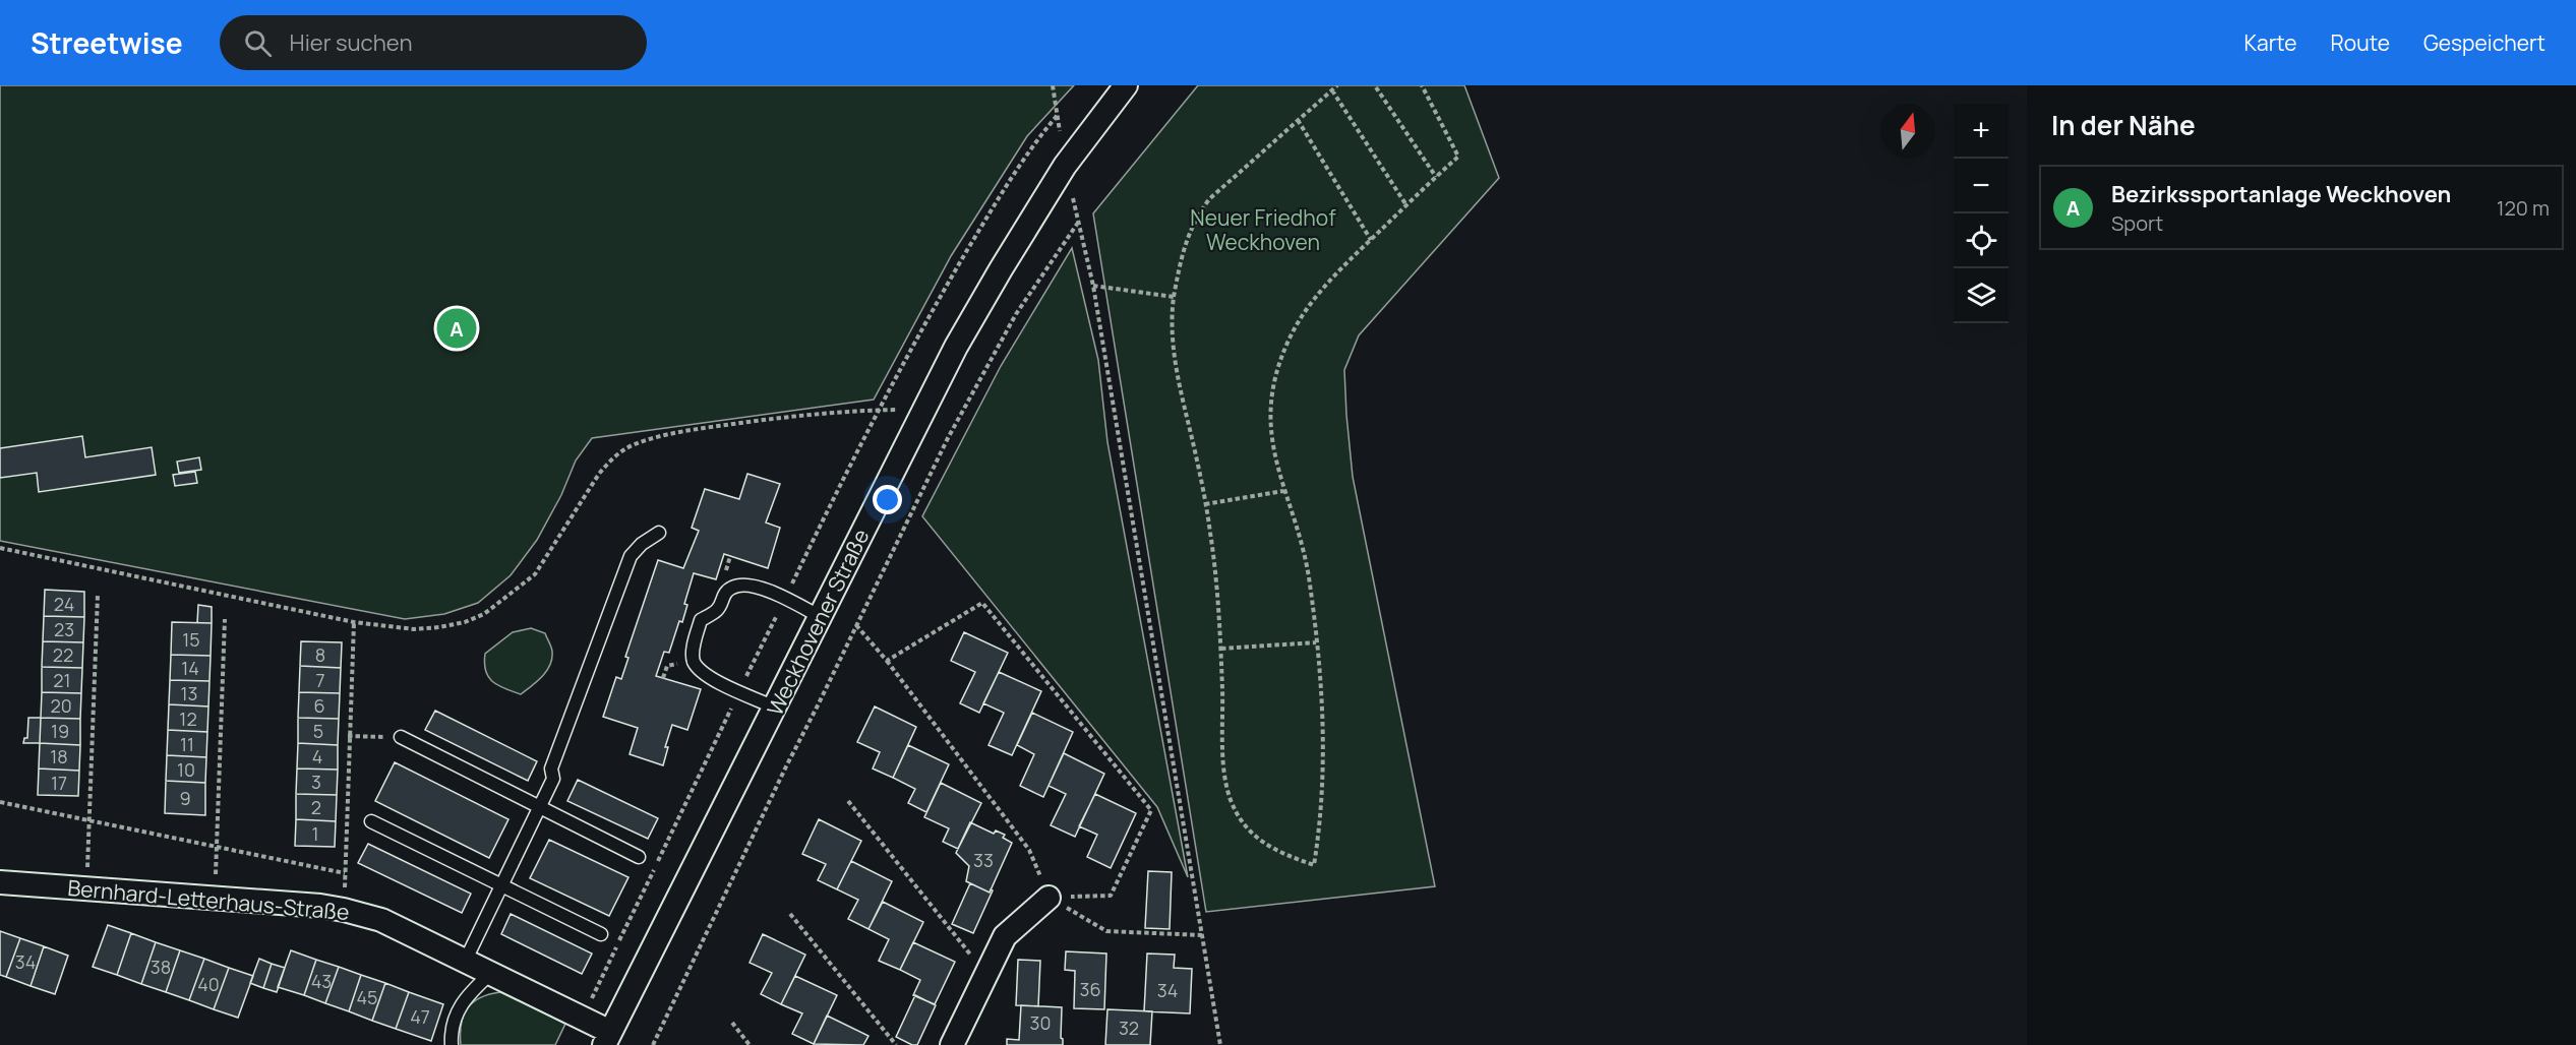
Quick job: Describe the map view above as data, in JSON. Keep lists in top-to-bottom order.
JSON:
{
  "streets": {
    "street": ["Weckhovener Straße", "Bernhard-Letterhaus-Straße"]
  },
  "crossings": [
    ["Weckhovener Straße", "Bernhard-Letterhaus-Straße"]
  ],
  "parks": ["Neuer Friedhof Weckhoven"],
  "house_numbers": [
    "24",
    "23",
    "15",
    "22",
    "8",
    "14",
    "21",
    "7",
    "13",
    "20",
    "6",
    "12",
    "19",
    "5",
    "11",
    "18",
    "4",
    "10",
    "3",
    "17",
    "9",
    "2",
    "1",
    "33",
    "34",
    "38",
    "43",
    "40",
    "36",
    "34",
    "45",
    "47",
    "30",
    "32"
  ],
  "north": "top",
  "page": {
    "header": "Streetwise",
    "search": "Hier suchen",
    "nav": ["Karte", "Route", "Gespeichert"],
    "heading": "In der Nähe",
    "map_buttons": ["+", "−"],
    "list": [
      {
        "mark": "A",
        "name": "Bezirkssportanlage Weckhoven",
        "note": "Sport",
        "value": "120 m"
      }
    ],
    "pins": "A"
  }
}
